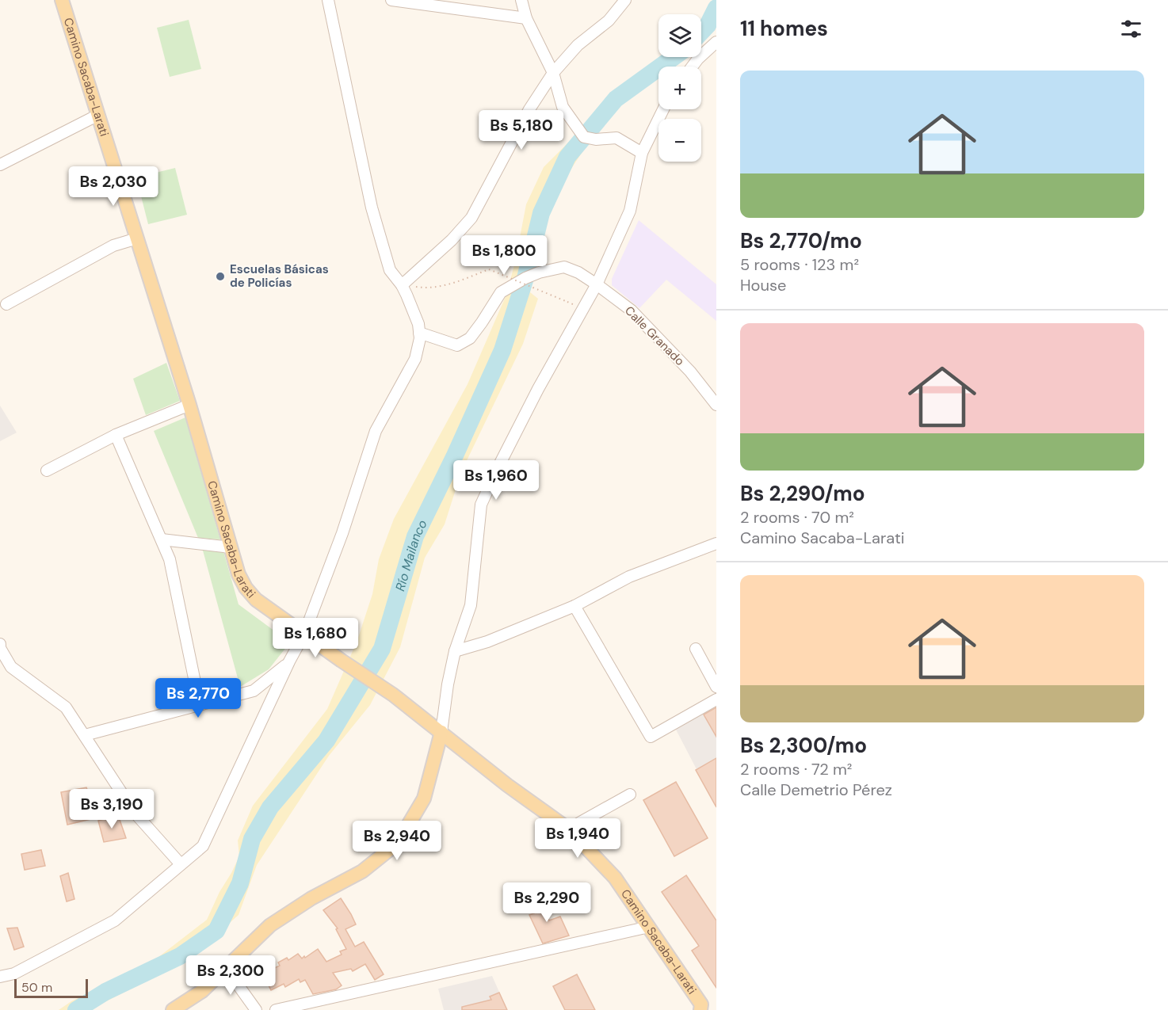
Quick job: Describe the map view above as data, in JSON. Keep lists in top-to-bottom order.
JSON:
{
  "streets": {
    "main road": ["Camino Sacaba-Larati"],
    "street": ["Calle Granado"]
  },
  "water": ["Río Mailanco"],
  "places": ["Escuelas Básicas de Policías"],
  "scale_bar": "50 m",
  "page": {
    "heading": "11 homes",
    "map_buttons": ["+", "−"],
    "list": [
      {
        "name": "Bs 2,770/mo",
        "note": "5 rooms · 123 m² · House"
      },
      {
        "name": "Bs 2,290/mo",
        "note": "2 rooms · 70 m² · Camino Sacaba-Larati"
      },
      {
        "name": "Bs 2,300/mo",
        "note": "2 rooms · 72 m² · Calle Demetrio Pérez"
      }
    ],
    "price": [
      "Bs 5,180",
      "Bs 2,030",
      "Bs 1,800",
      "Bs 1,960",
      "Bs 1,680",
      "Bs 2,770",
      "Bs 3,190",
      "Bs 1,940",
      "Bs 2,940",
      "Bs 2,290",
      "Bs 2,300"
    ],
    "scale": "50 m"
  }
}
